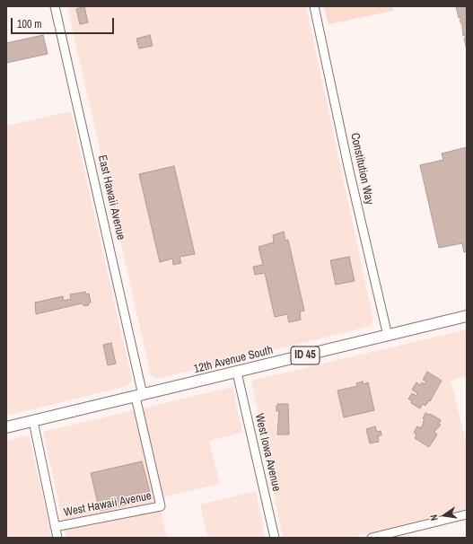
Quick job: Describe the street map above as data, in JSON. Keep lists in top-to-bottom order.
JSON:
{
  "streets": {
    "main road": ["ID 45", "12th Avenue South"],
    "street": [
      "Constitution Way",
      "East Hawaii Avenue",
      "West Iowa Avenue",
      "West Hawaii Avenue"
    ]
  },
  "crossings": [
    ["Constitution Way", "12th Avenue South"],
    ["East Hawaii Avenue", "12th Avenue South"],
    ["East Hawaii Avenue", "West Hawaii Avenue"],
    ["12th Avenue South", "West Iowa Avenue"],
    ["12th Avenue South", "West Hawaii Avenue"]
  ],
  "scale_bar": "100 m",
  "north": "left"
}
